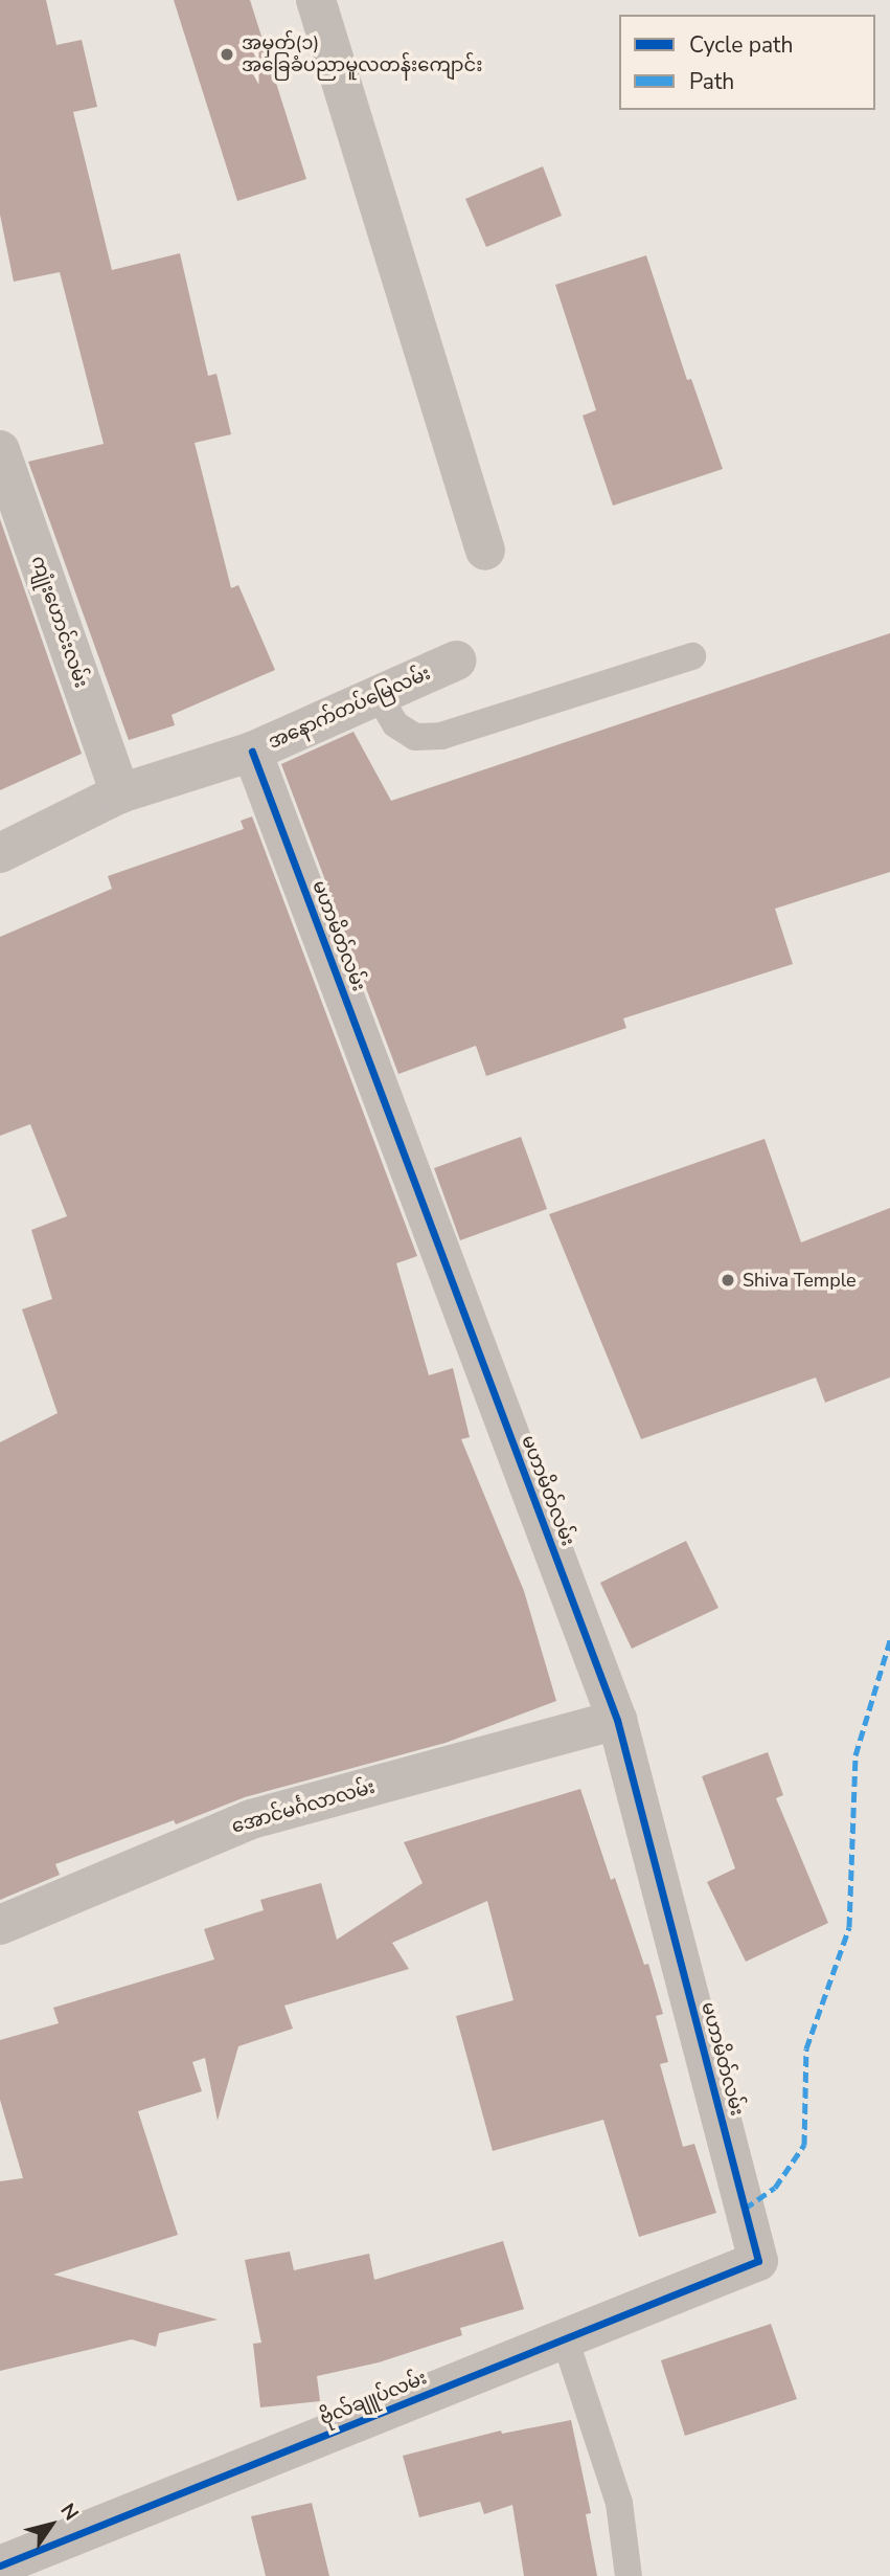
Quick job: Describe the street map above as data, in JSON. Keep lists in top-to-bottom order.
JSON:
{
  "streets": {
    "street": [
      "ကျုံးဟောင်းလမ်း",
      "အနောက်တပ်မြေလမ်း",
      "မဟာမိတ်လမ်း",
      "အောင်မင်္ဂလာလမ်း",
      "ဗိုလ်ချူပ်လမ်း"
    ]
  },
  "crossings": [
    ["ကျုံးဟောင်းလမ်း", "အနောက်တပ်မြေလမ်း"],
    ["အနောက်တပ်မြေလမ်း", "မဟာမိတ်လမ်း"],
    ["မဟာမိတ်လမ်း", "အောင်မင်္ဂလာလမ်း"],
    ["မဟာမိတ်လမ်း", "ဗိုလ်ချူပ်လမ်း"]
  ],
  "places": ["အမှတ်(၁) အခြေခံပညာမူလတန်းကျောင်း", "Shiva Temple"],
  "legend": ["Cycle path", "Path"],
  "north": "top right"
}
